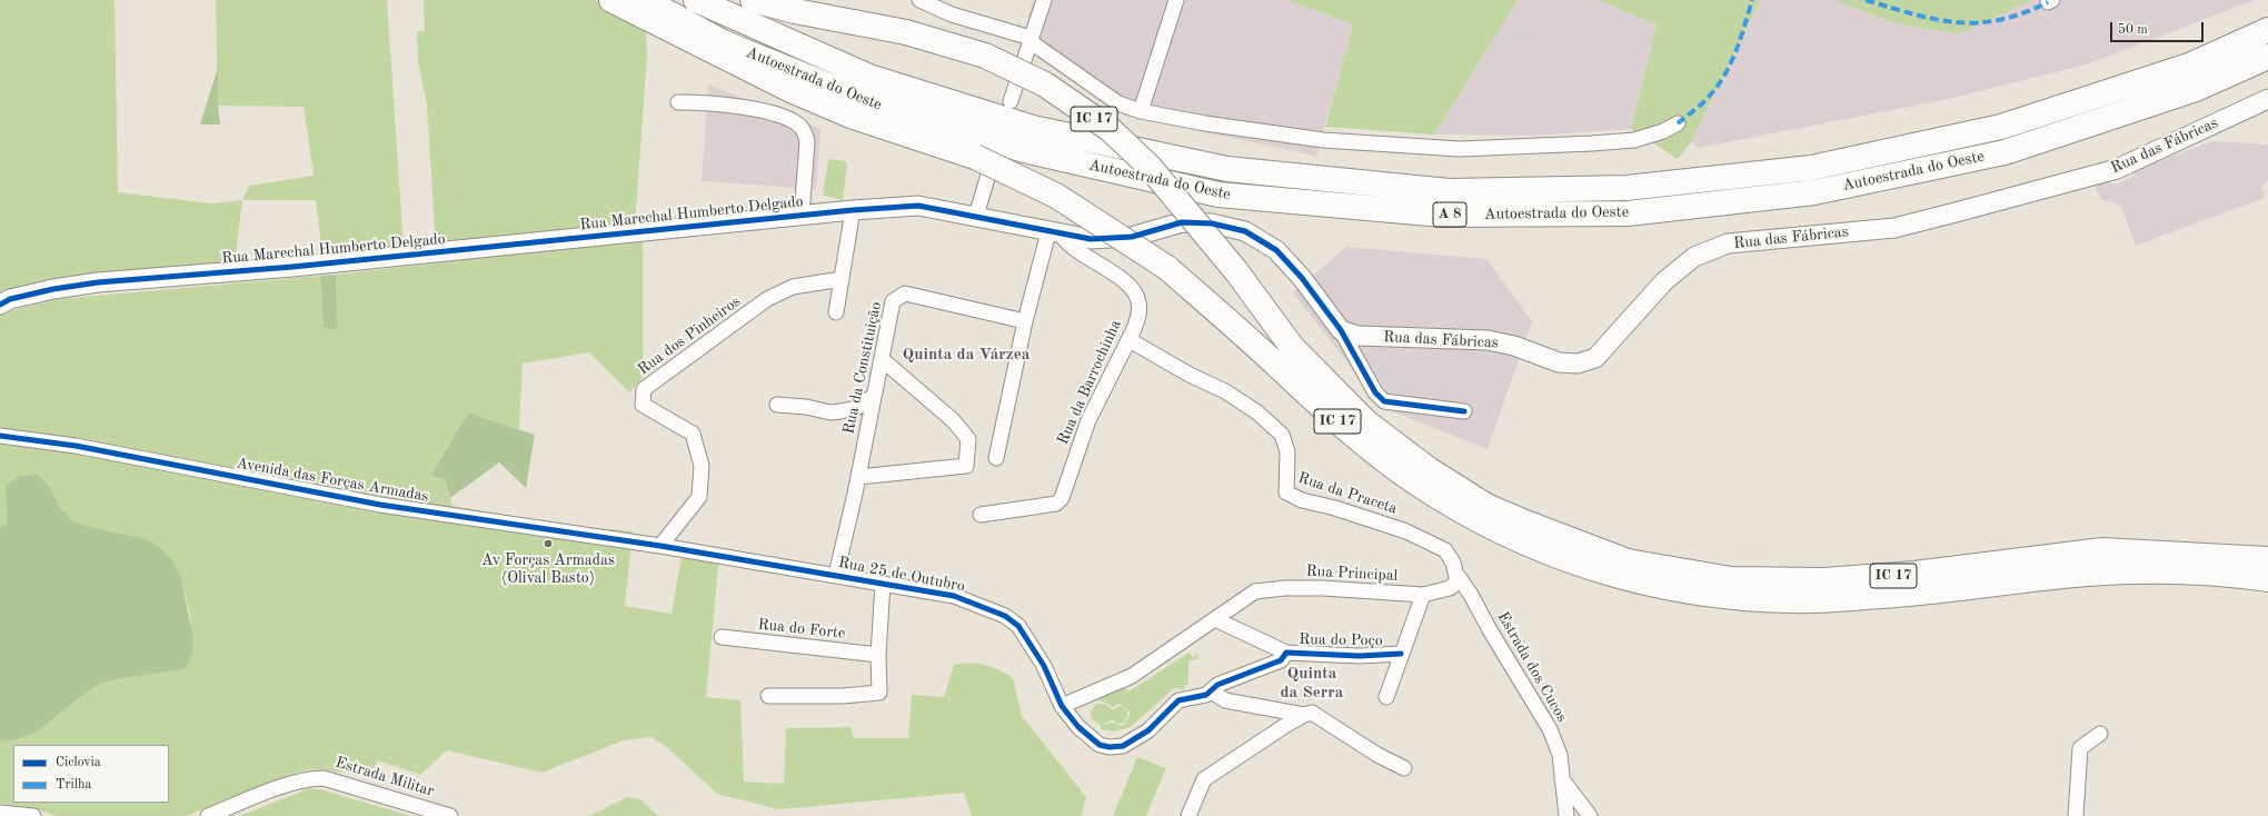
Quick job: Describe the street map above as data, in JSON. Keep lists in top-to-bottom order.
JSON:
{
  "streets": {
    "highway": ["Autoestrada do Oeste", "IC 17", "A 8"],
    "street": [
      "Rua das Fábricas",
      "Rua Marechal Humberto Delgado",
      "Rua dos Pinheiros",
      "Rua da Constituição",
      "Rua da Barrochinha",
      "Avenida das Forças Armadas",
      "Rua da Praceta",
      "Rua Principal",
      "Rua 25 de Outubro",
      "Rua do Forte",
      "Rua do Poço",
      "Estrada dos Cucos",
      "Estrada Militar"
    ]
  },
  "crossings": [
    ["Rua das Fábricas", "Rua Marechal Humberto Delgado"],
    ["Rua Marechal Humberto Delgado", "Rua da Barrochinha"],
    ["Rua dos Pinheiros", "Avenida das Forças Armadas"],
    ["Rua dos Pinheiros", "Rua 25 de Outubro"],
    ["Rua da Constituição", "Rua 25 de Outubro"],
    ["Rua da Barrochinha", "Rua da Praceta"],
    ["Avenida das Forças Armadas", "Rua 25 de Outubro"],
    ["Rua da Praceta", "Rua Principal"],
    ["Rua da Praceta", "Estrada dos Cucos"],
    ["Rua Principal", "Rua 25 de Outubro"],
    ["Rua Principal", "Rua do Poço"],
    ["Rua Principal", "Estrada dos Cucos"],
    ["Rua 25 de Outubro", "Rua do Poço"]
  ],
  "districts": ["Quinta da Várzea", "Quinta da Serra"],
  "places": ["Av Forças Armadas (Olival Basto)"],
  "legend": ["Ciclovia", "Trilha"],
  "scale_bar": "50 m"
}
